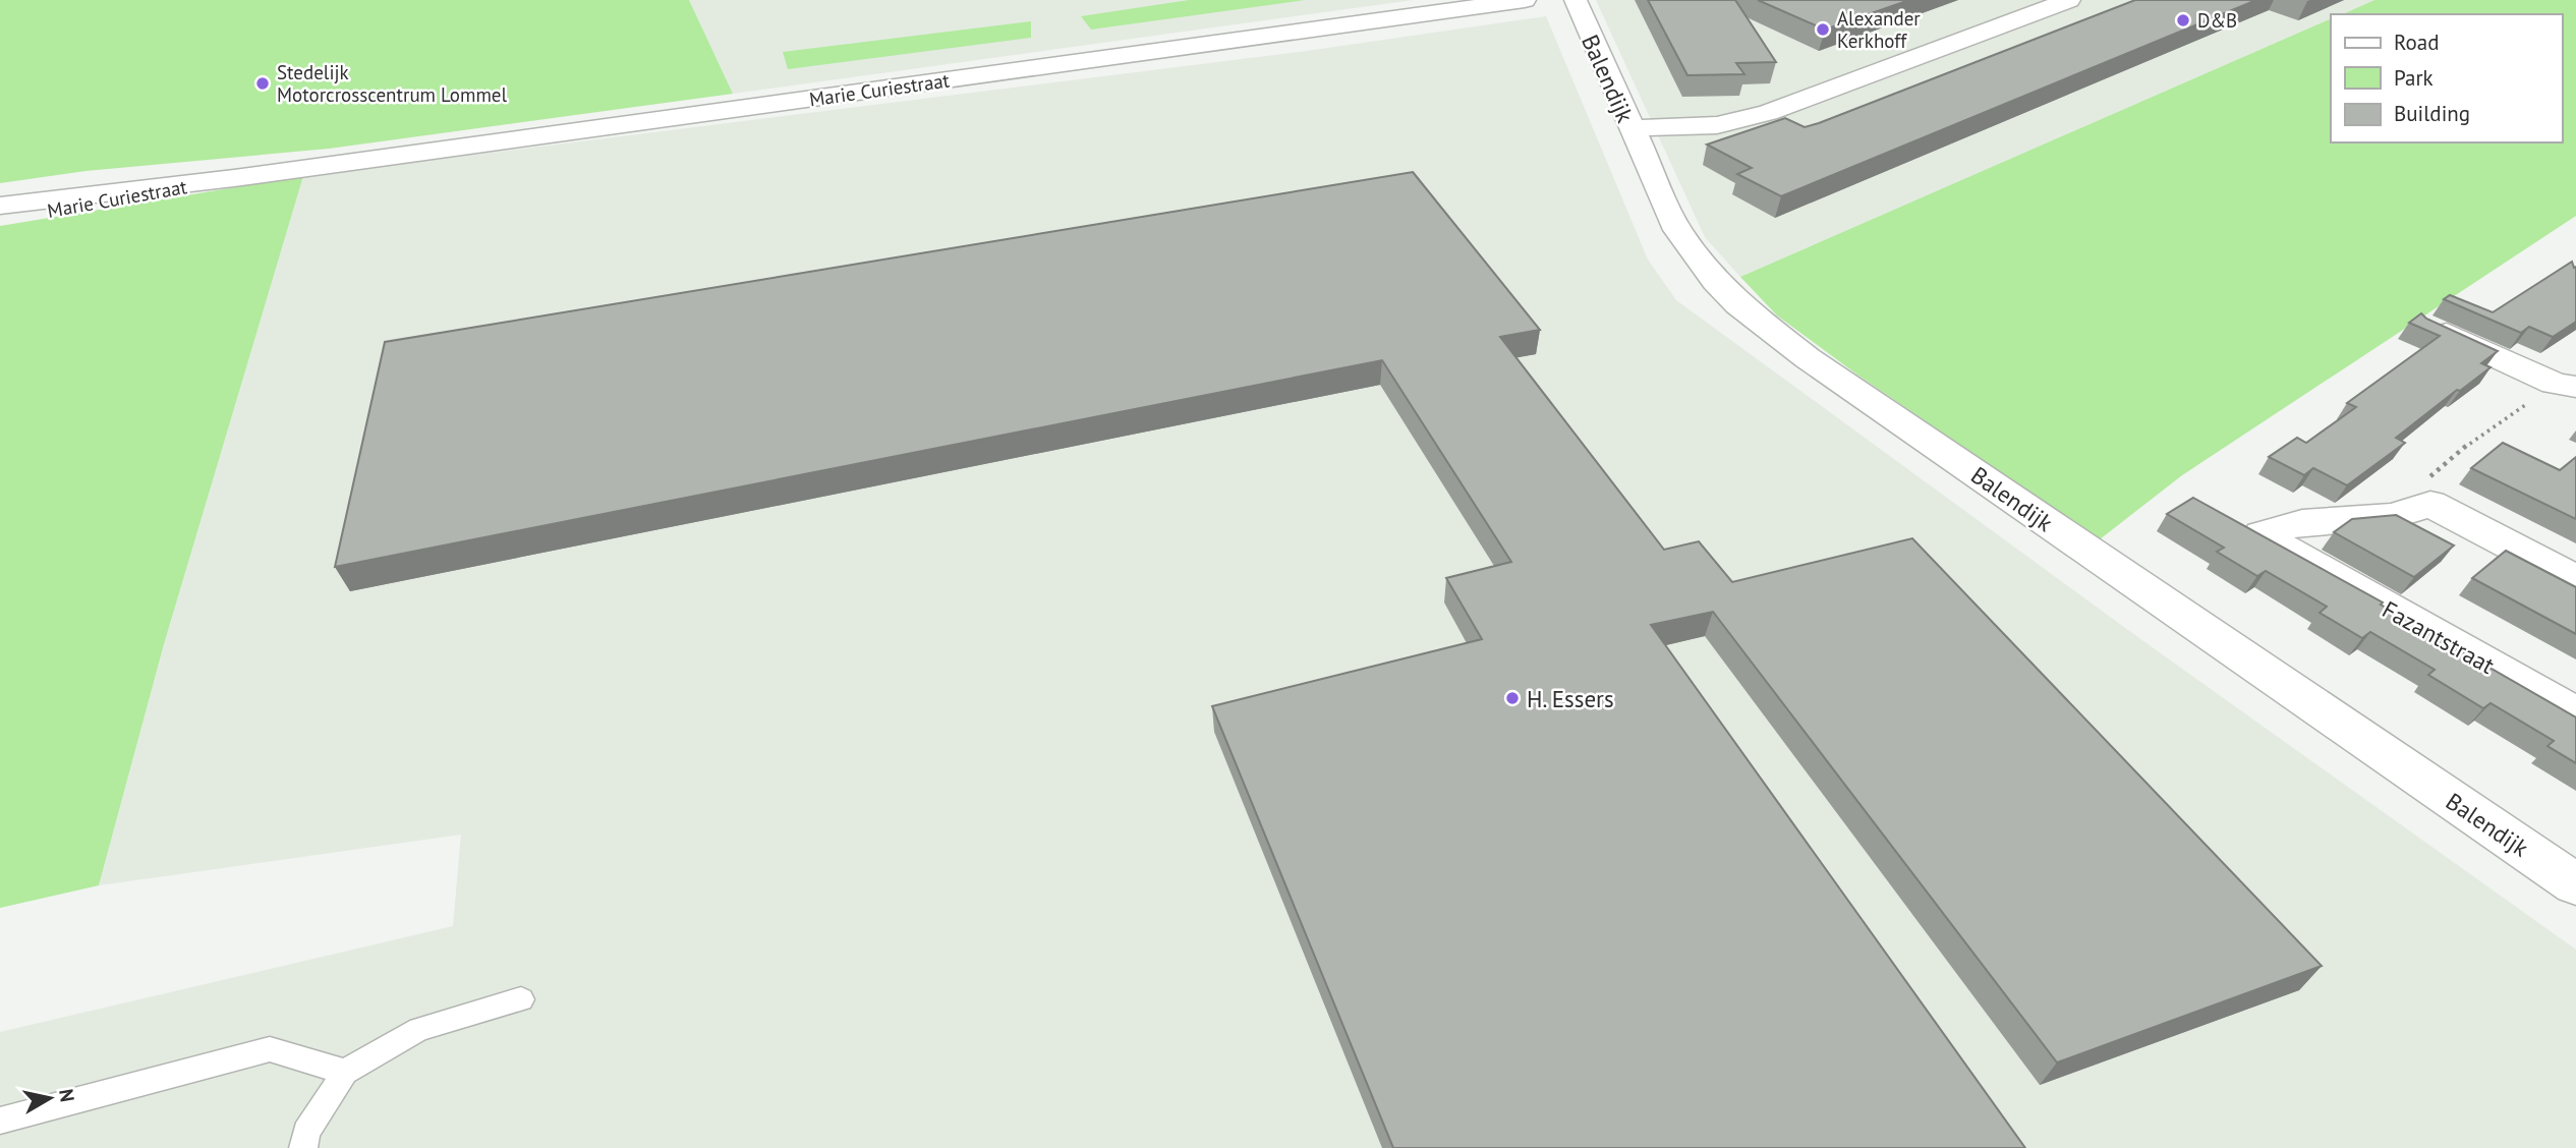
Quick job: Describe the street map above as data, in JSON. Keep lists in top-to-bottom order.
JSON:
{
  "streets": {
    "street": ["Balendijk", "Marie Curiestraat", "Fazantstraat"]
  },
  "places": [
    "D&B",
    "Alexander Kerkhoff",
    "Stedelijk Motorcrosscentrum Lommel",
    "H. Essers"
  ],
  "legend": ["Road", "Park", "Building"],
  "north": "right"
}
